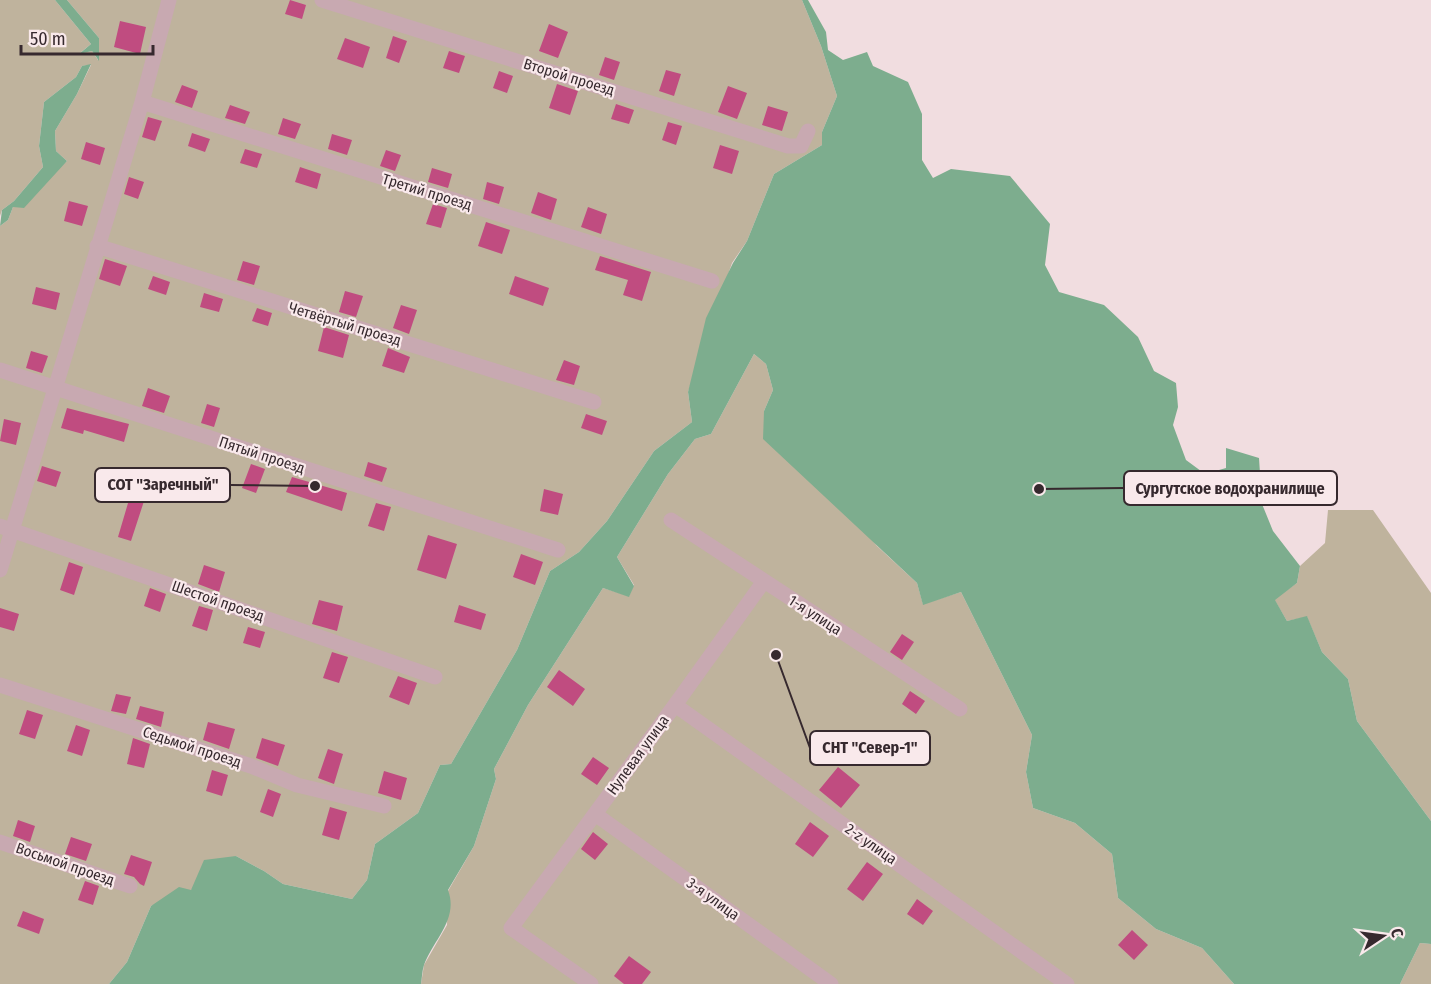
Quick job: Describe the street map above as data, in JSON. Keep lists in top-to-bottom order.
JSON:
{
  "streets": {
    "street": [
      "Второй проезд",
      "Третий проезд",
      "Четвёртый проезд",
      "Пятый проезд",
      "Шестой проезд",
      "1-я улица",
      "Седьмой проезд",
      "Нулевая улица",
      "2-z улица",
      "Восьмой проезд",
      "3-я улица"
    ]
  },
  "crossings": [
    ["1-я улица", "Нулевая улица"],
    ["Нулевая улица", "2-z улица"],
    ["Нулевая улица", "3-я улица"]
  ],
  "places": ["СОТ \"Заречный\"", "Сургутское водохранилище", "СНТ \"Север-1\""],
  "scale_bar": "50 m",
  "north": "right"
}
